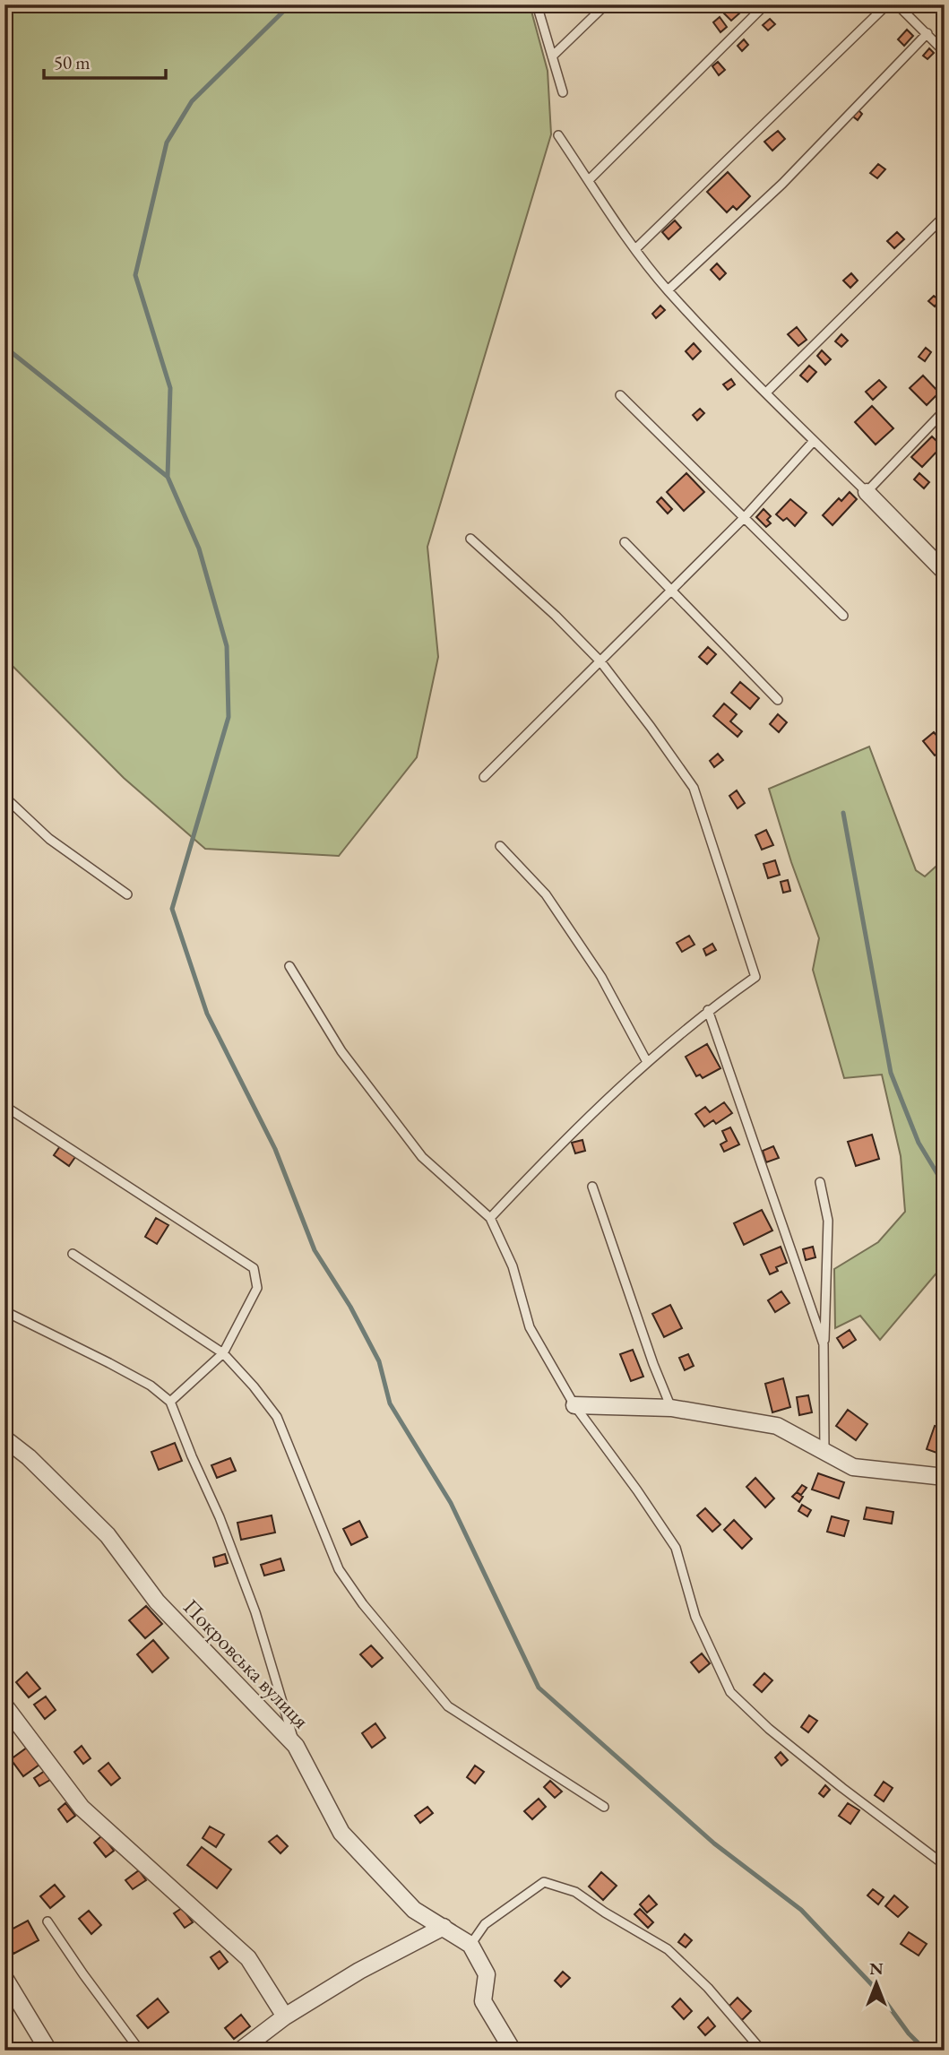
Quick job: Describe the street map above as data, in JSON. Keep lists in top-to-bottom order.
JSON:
{
  "streets": {
    "street": ["Покровська вулиця"]
  },
  "scale_bar": "50 m",
  "north": "top"
}
